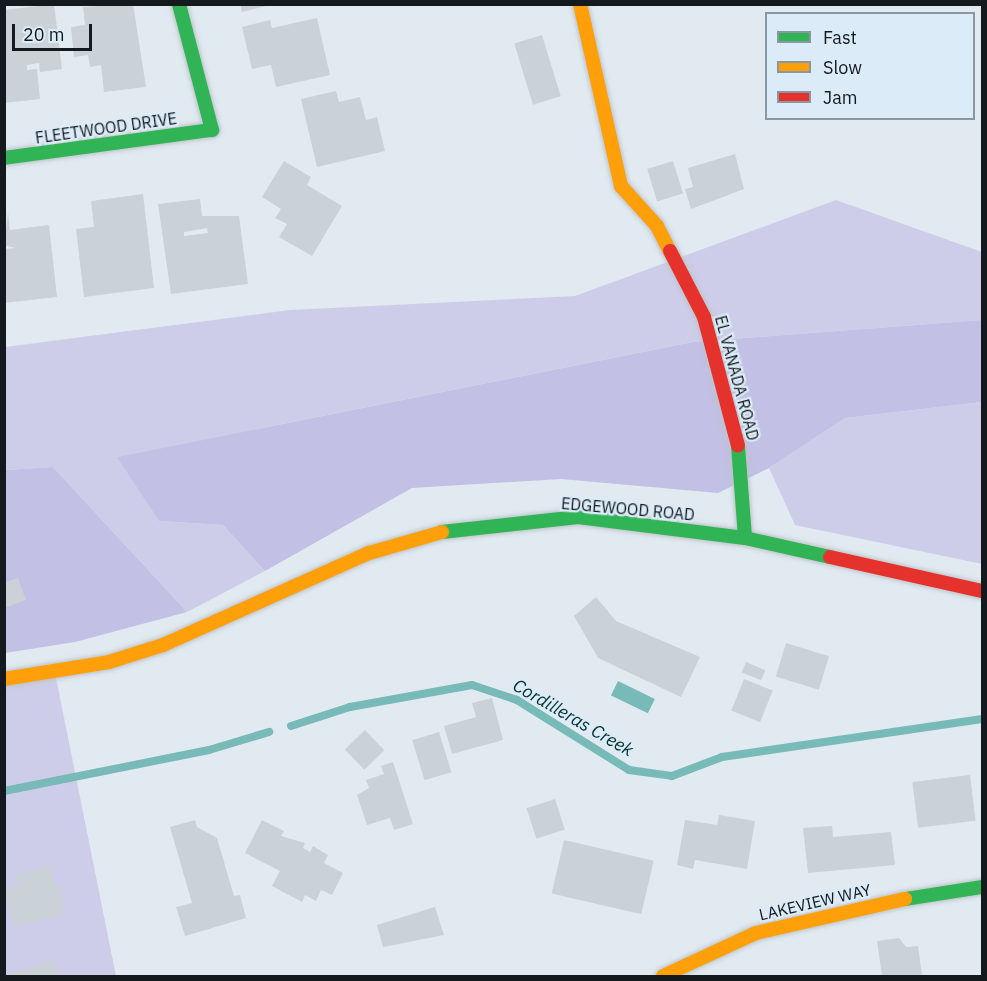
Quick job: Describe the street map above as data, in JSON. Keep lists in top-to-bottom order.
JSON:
{
  "streets": {
    "street": [
      "FLEETWOOD DRIVE",
      "EL VANADA ROAD",
      "EDGEWOOD ROAD",
      "LAKEVIEW WAY"
    ]
  },
  "crossings": [
    ["EL VANADA ROAD", "EDGEWOOD ROAD"]
  ],
  "water": ["Cordilleras Creek"],
  "legend": ["Fast", "Slow", "Jam"],
  "scale_bar": "20 m"
}
